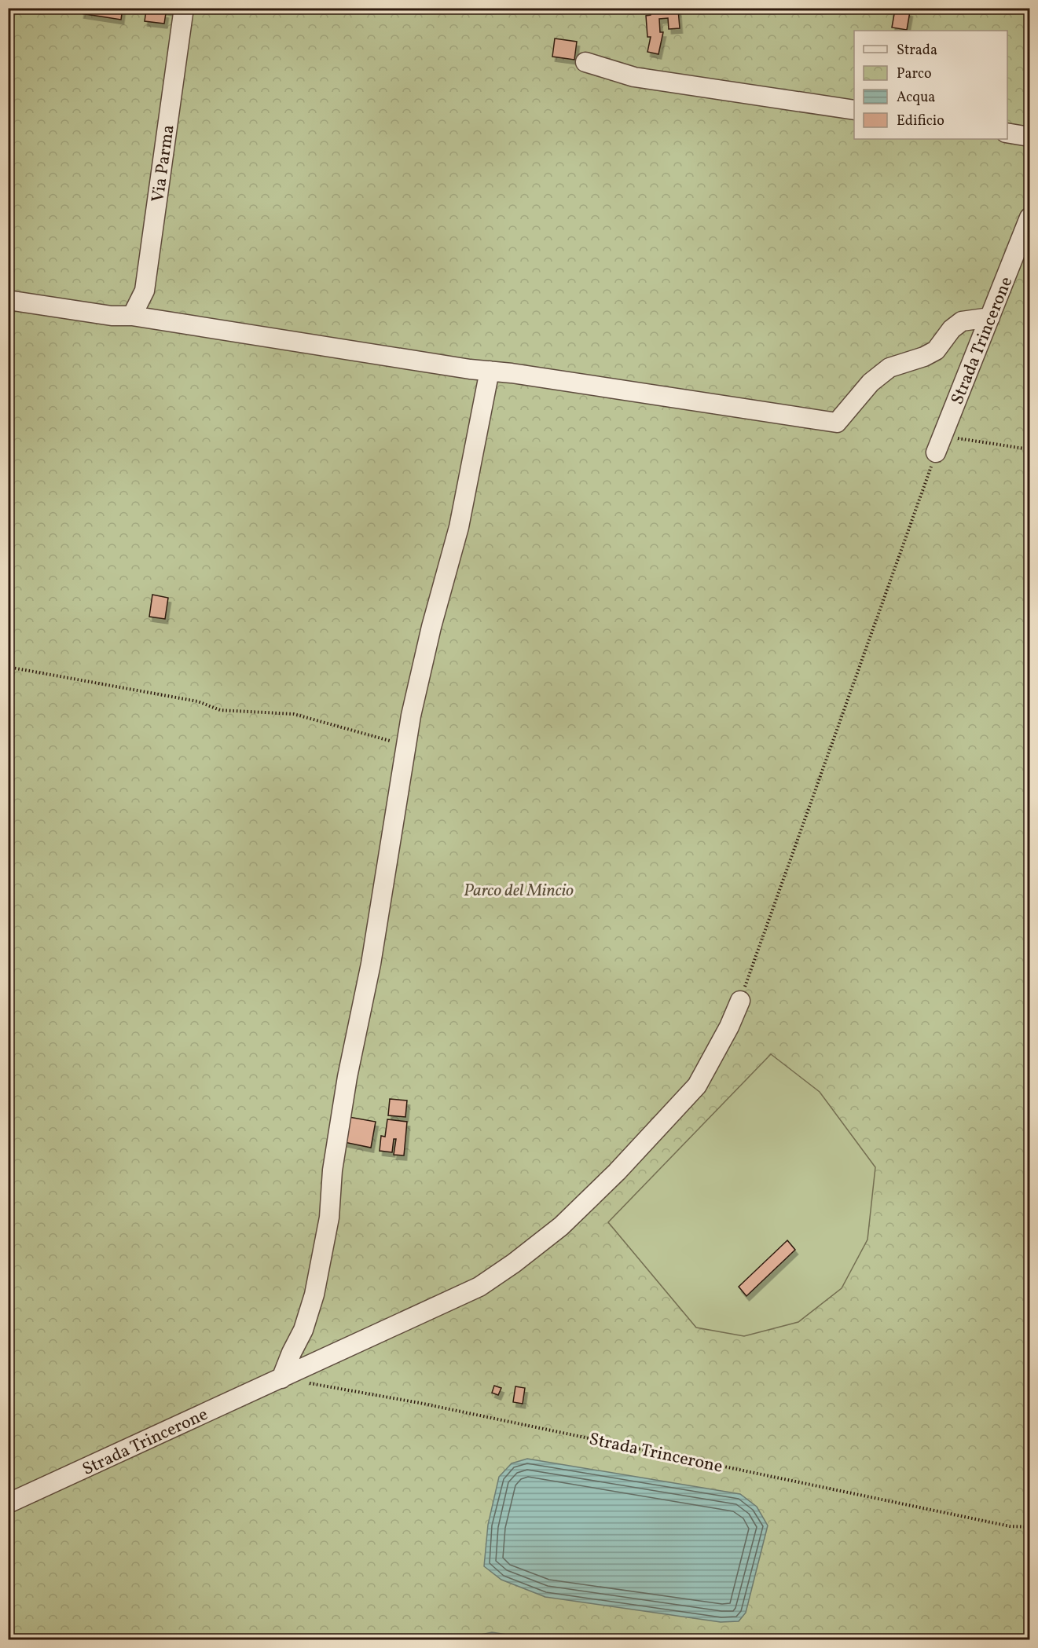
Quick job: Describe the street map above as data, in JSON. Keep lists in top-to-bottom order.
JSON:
{
  "streets": {
    "street": ["Via Parma", "Strada Trincerone"]
  },
  "parks": ["Parco del Mincio"],
  "legend": [
    "Strada",
    "Parco",
    "Acqua",
    "Edificio"
  ]
}
